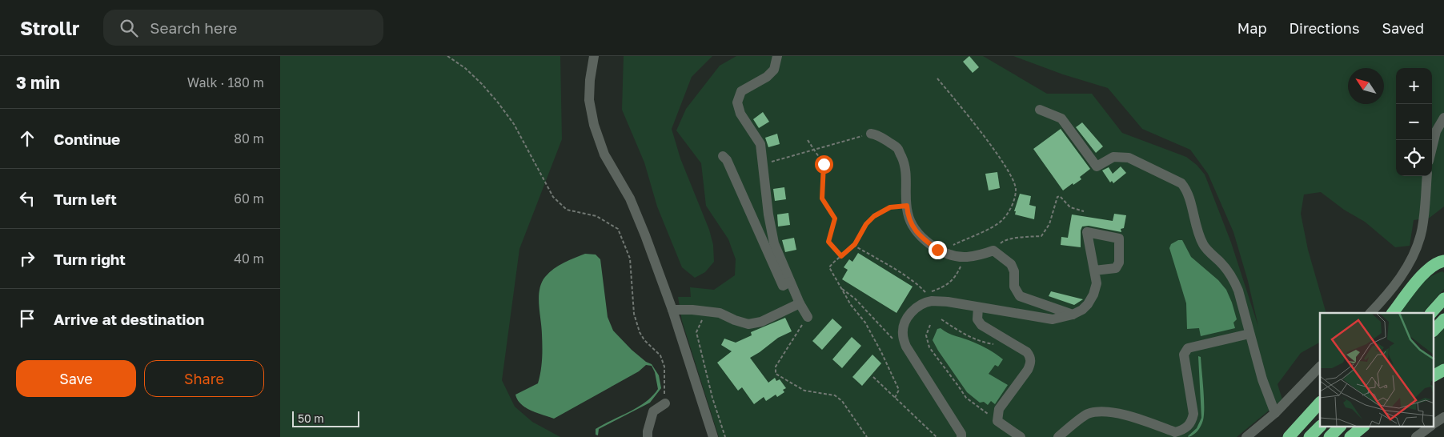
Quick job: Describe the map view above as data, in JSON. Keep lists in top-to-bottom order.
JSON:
{
  "scale_bar": "50 m",
  "north": "top left",
  "page": {
    "header": "Strollr",
    "search": "Search here",
    "nav": ["Map", "Directions", "Saved"],
    "heading": ["3 min", "Walk · 180 m"],
    "map_buttons": ["+", "−"],
    "list": [
      ["Continue", "80 m"],
      ["Turn left", "60 m"],
      ["Turn right", "40 m"],
      "Arrive at destination"
    ],
    "buttons": ["Save", "Share"],
    "scale": "50 m"
  }
}
